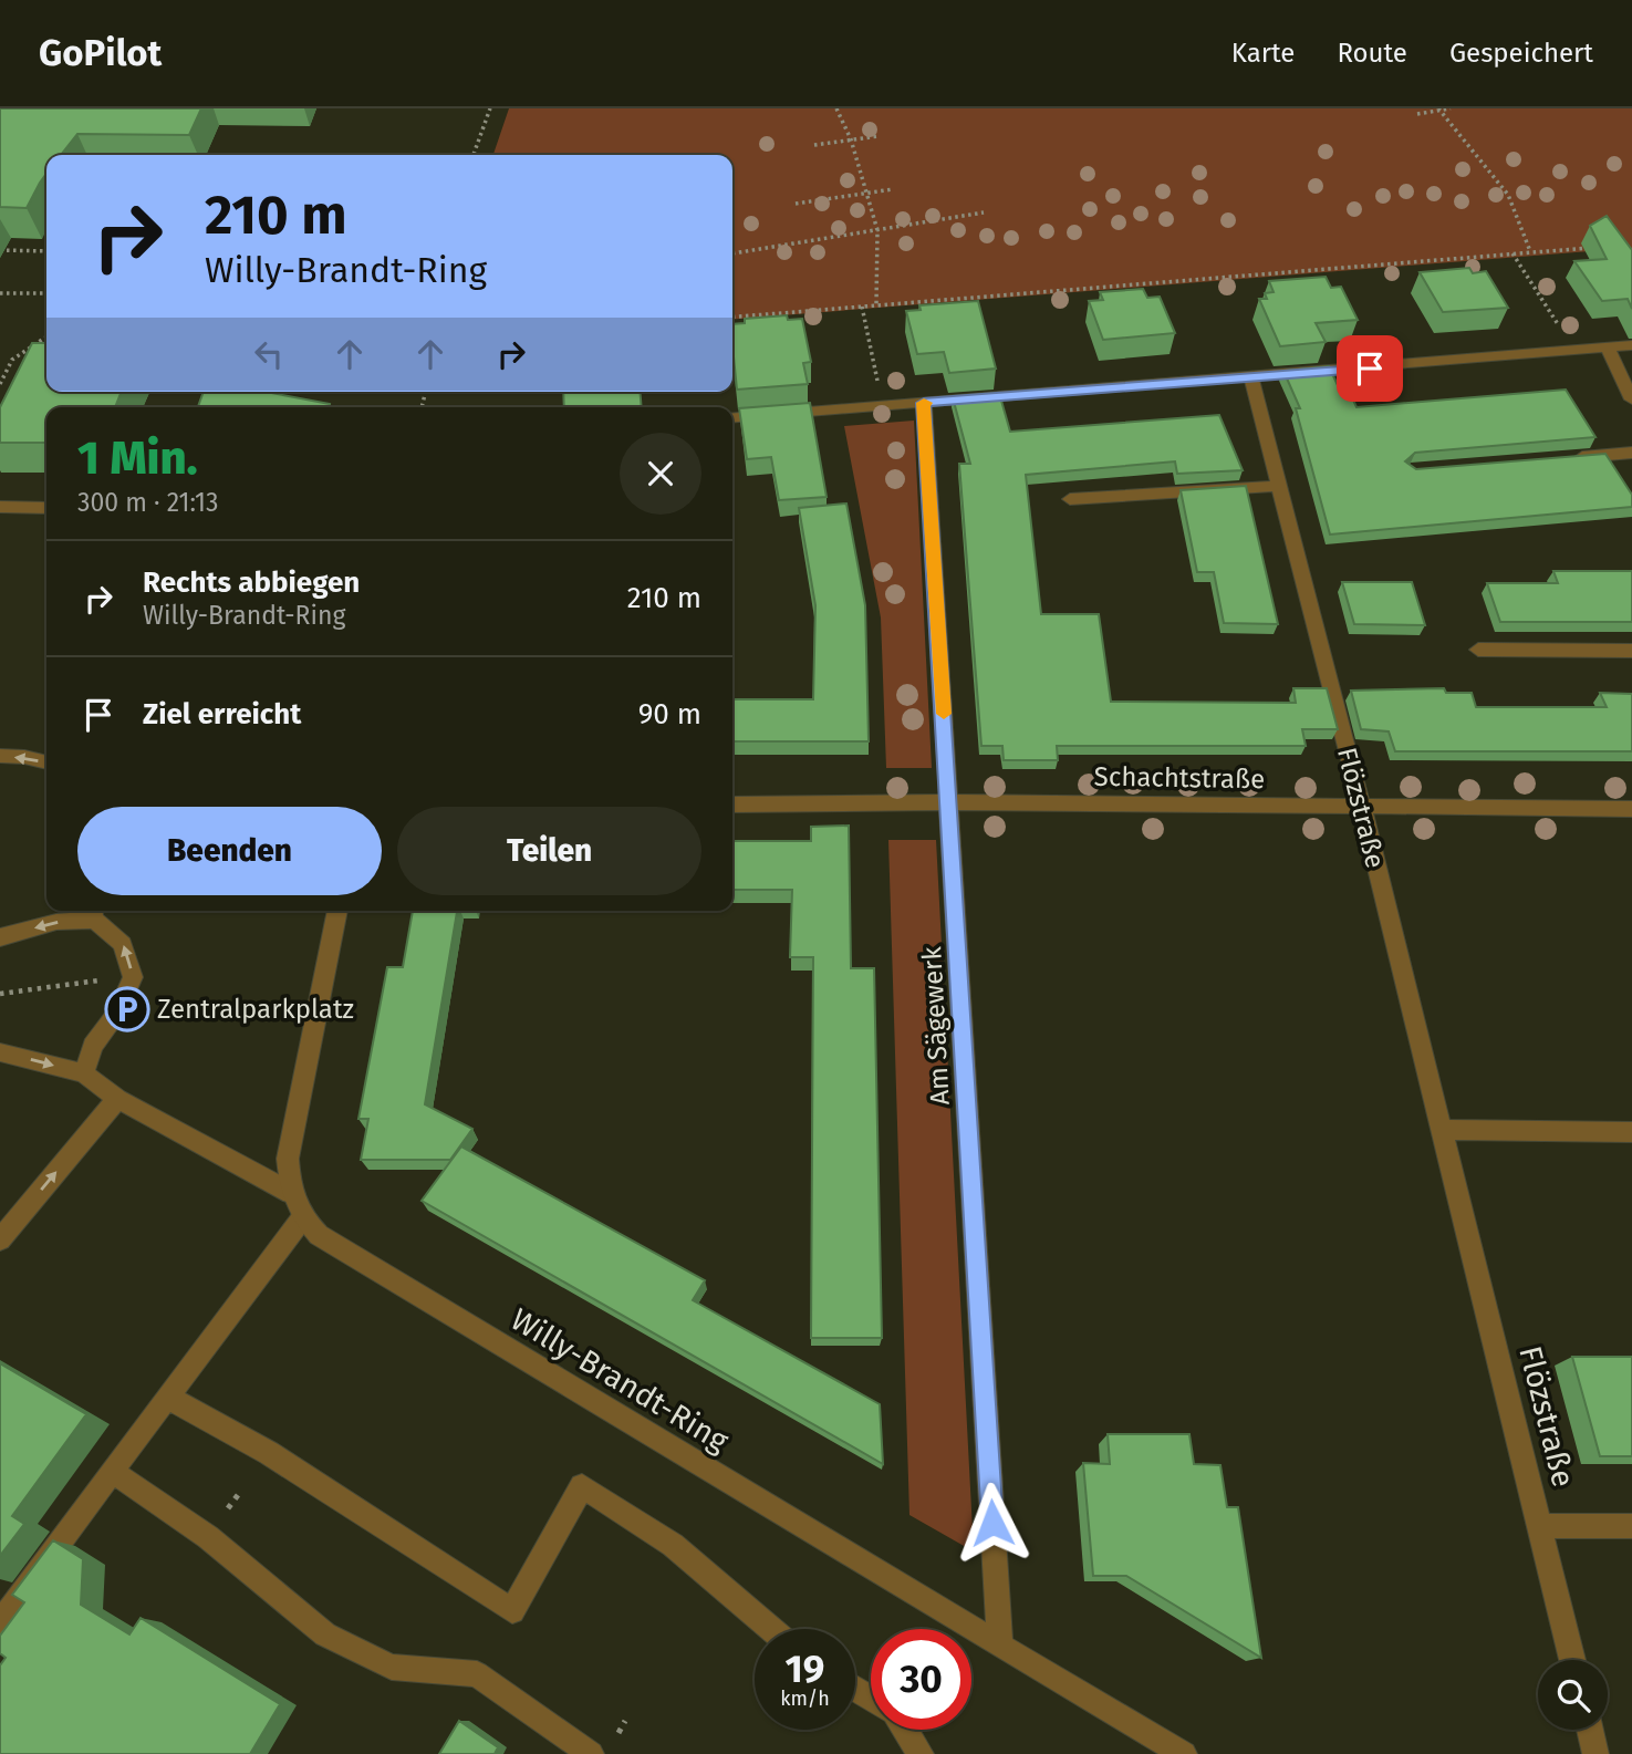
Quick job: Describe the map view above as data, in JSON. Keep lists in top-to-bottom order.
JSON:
{
  "streets": {
    "street": [
      "Schachtstraße",
      "Flözstraße",
      "Am Sägewerk",
      "Willy-Brandt-Ring"
    ]
  },
  "crossings": [
    ["Schachtstraße", "Flözstraße"],
    ["Schachtstraße", "Am Sägewerk"],
    ["Am Sägewerk", "Willy-Brandt-Ring"]
  ],
  "places": {
    "parking": ["Zentralparkplatz"]
  },
  "page": {
    "header": "GoPilot",
    "nav": ["Karte", "Route", "Gespeichert"],
    "turn": ["210 m", "Willy-Brandt-Ring"],
    "heading": ["1 Min.", "300 m · 21:13"],
    "list": [
      {
        "name": "Rechts abbiegen",
        "note": "Willy-Brandt-Ring",
        "value": "210 m"
      },
      {
        "name": "Ziel erreicht",
        "value": "90 m"
      }
    ],
    "buttons": ["Beenden", "Teilen"],
    "speed": "19 km/h",
    "limit": "30"
  }
}
